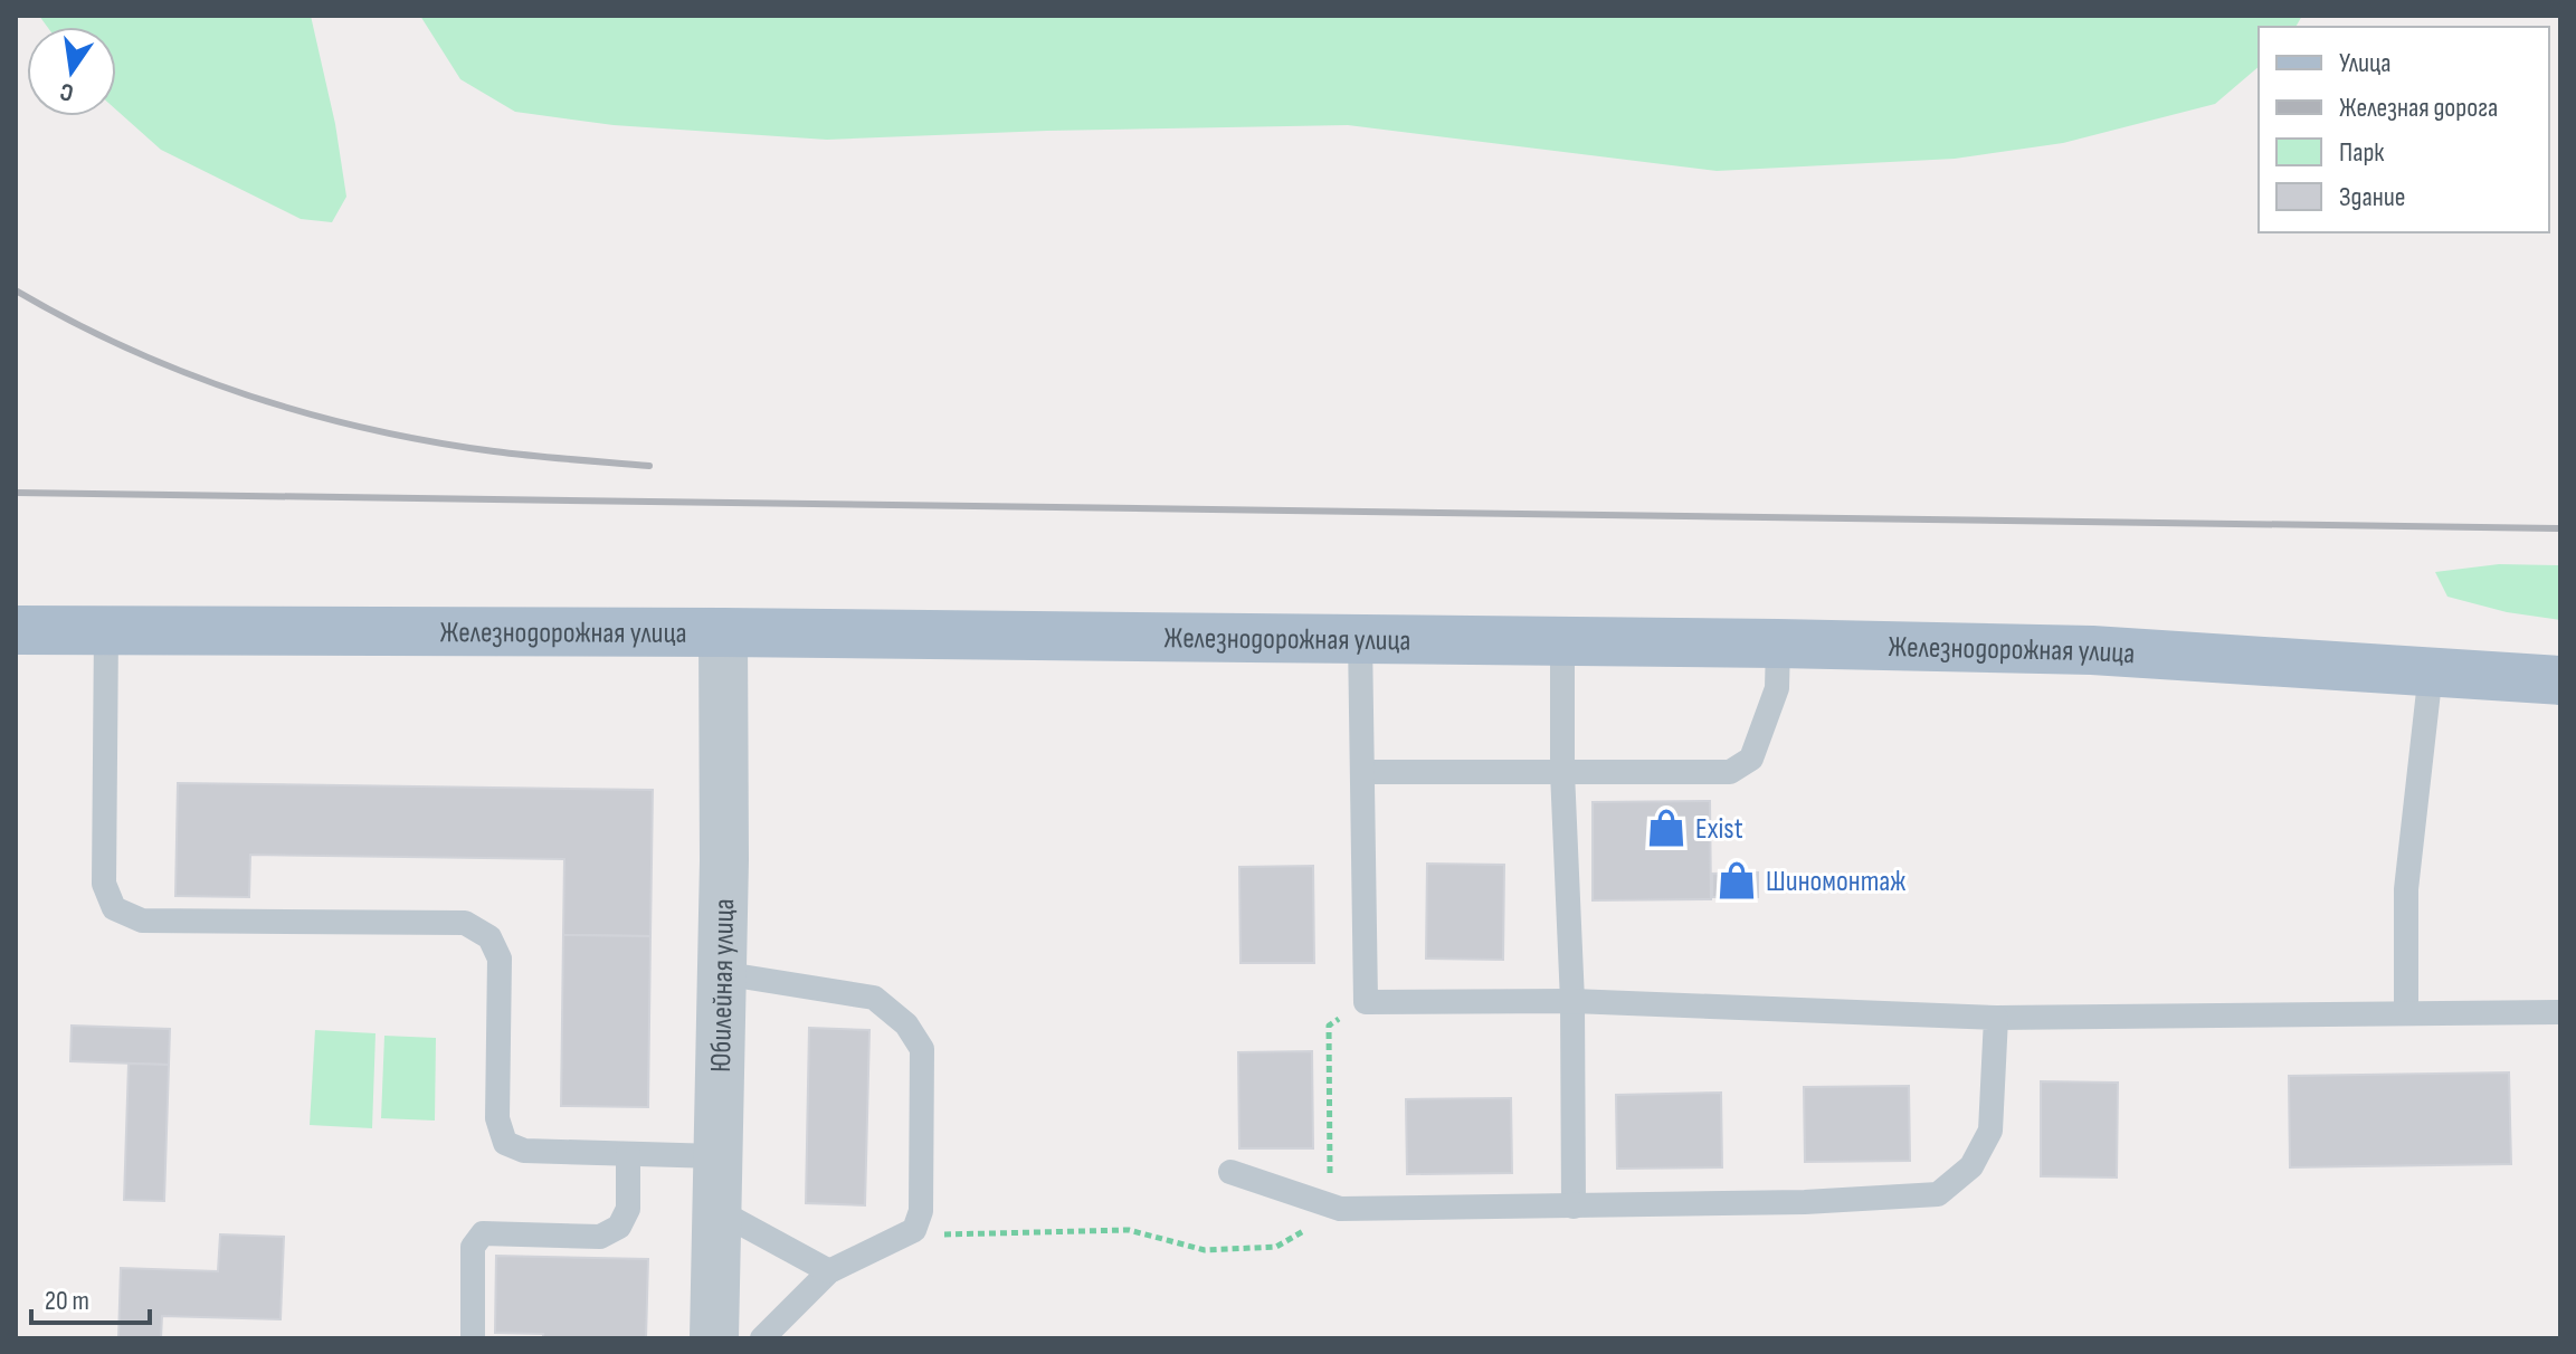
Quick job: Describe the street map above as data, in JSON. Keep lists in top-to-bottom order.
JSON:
{
  "streets": {
    "main road": ["Железнодорожная улица"],
    "street": ["Юбилейная улица"]
  },
  "crossings": [
    ["Железнодорожная улица", "Юбилейная улица"]
  ],
  "places": {
    "shop": ["Exist", "Шиномонтаж"]
  },
  "legend": [
    "Улица",
    "Железная дорога",
    "Парк",
    "Здание"
  ],
  "scale_bar": "20 m",
  "north": "bottom"
}
